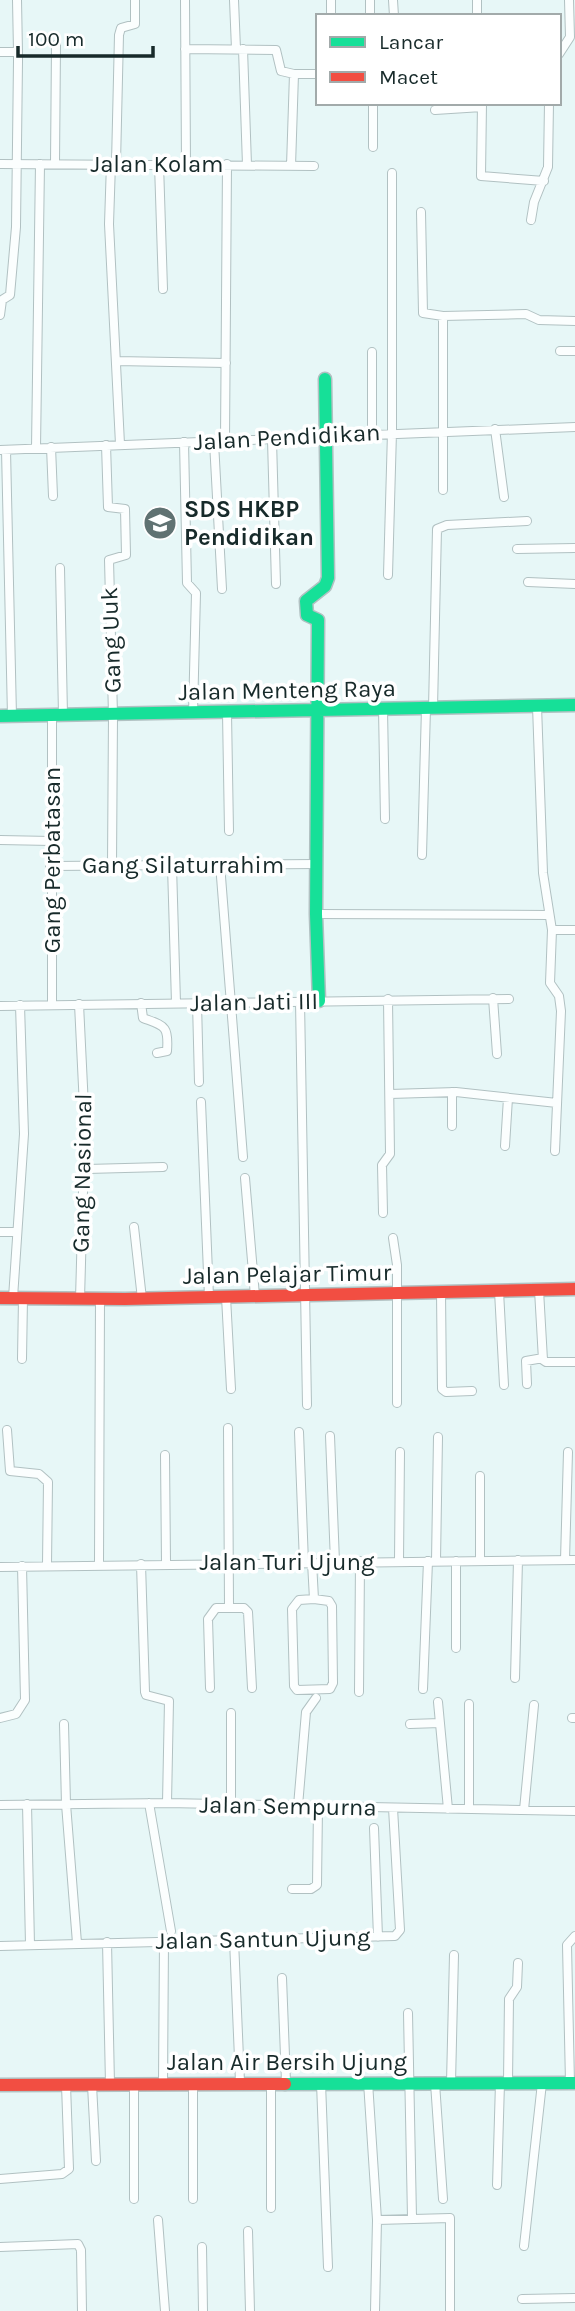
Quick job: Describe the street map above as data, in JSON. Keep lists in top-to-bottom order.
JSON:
{
  "streets": {
    "street": [
      "Jalan Kolam",
      "Jalan Pendidikan",
      "Gang Uuk",
      "Jalan Menteng Raya",
      "Gang Perbatasan",
      "Gang Silaturrahim",
      "Jalan Jati III",
      "Gang Nasional",
      "Jalan Pelajar Timur",
      "Jalan Turi Ujung",
      "Jalan Sempurna",
      "Jalan Santun Ujung",
      "Jalan Air Bersih Ujung"
    ]
  },
  "crossings": [
    ["Jalan Pendidikan", "Gang Uuk"],
    ["Gang Uuk", "Jalan Menteng Raya"],
    ["Gang Uuk", "Gang Silaturrahim"],
    ["Jalan Menteng Raya", "Gang Perbatasan"],
    ["Gang Perbatasan", "Gang Silaturrahim"],
    ["Gang Perbatasan", "Jalan Jati III"],
    ["Jalan Jati III", "Gang Nasional"],
    ["Gang Nasional", "Jalan Pelajar Timur"],
    ["Jalan Sempurna", "Jalan Santun Ujung"]
  ],
  "places": {
    "school or university": ["SDS HKBP Pendidikan"]
  },
  "legend": ["Lancar", "Macet"],
  "scale_bar": "100 m"
}
